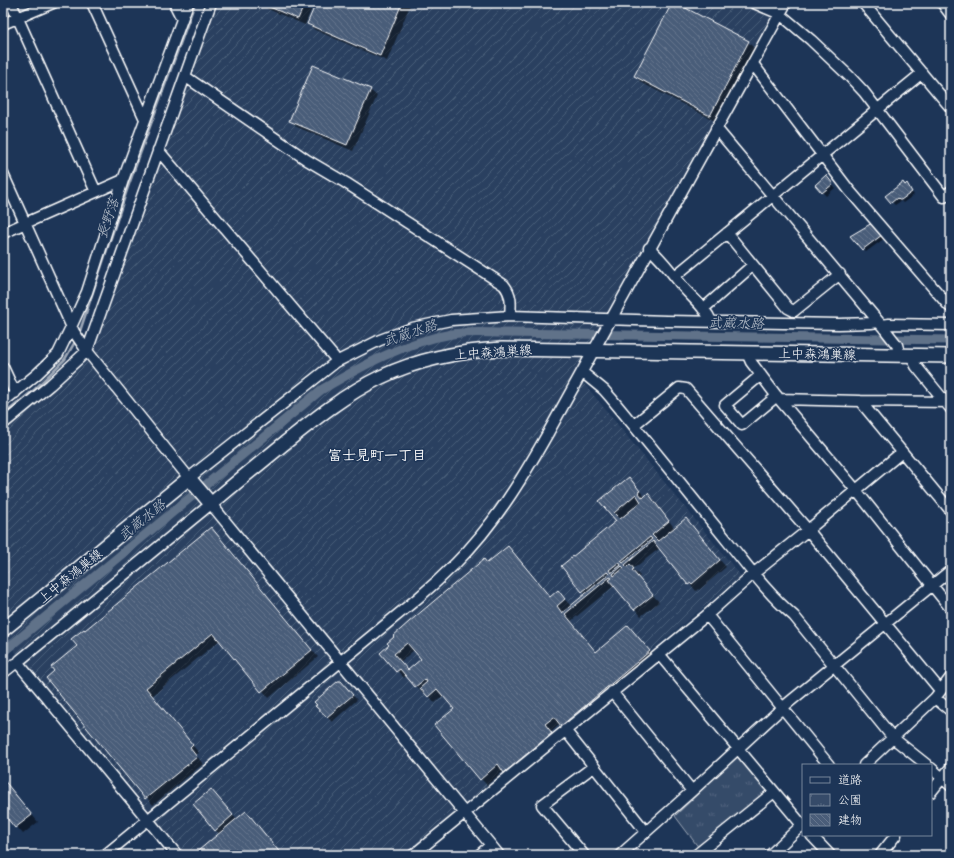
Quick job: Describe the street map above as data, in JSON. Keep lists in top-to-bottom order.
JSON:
{
  "streets": {
    "main road": ["上中森鴻巣線"]
  },
  "districts": ["富士見町一丁目"],
  "water": ["長野落", "武蔵水路"],
  "legend": ["道路", "公園", "建物"]
}
